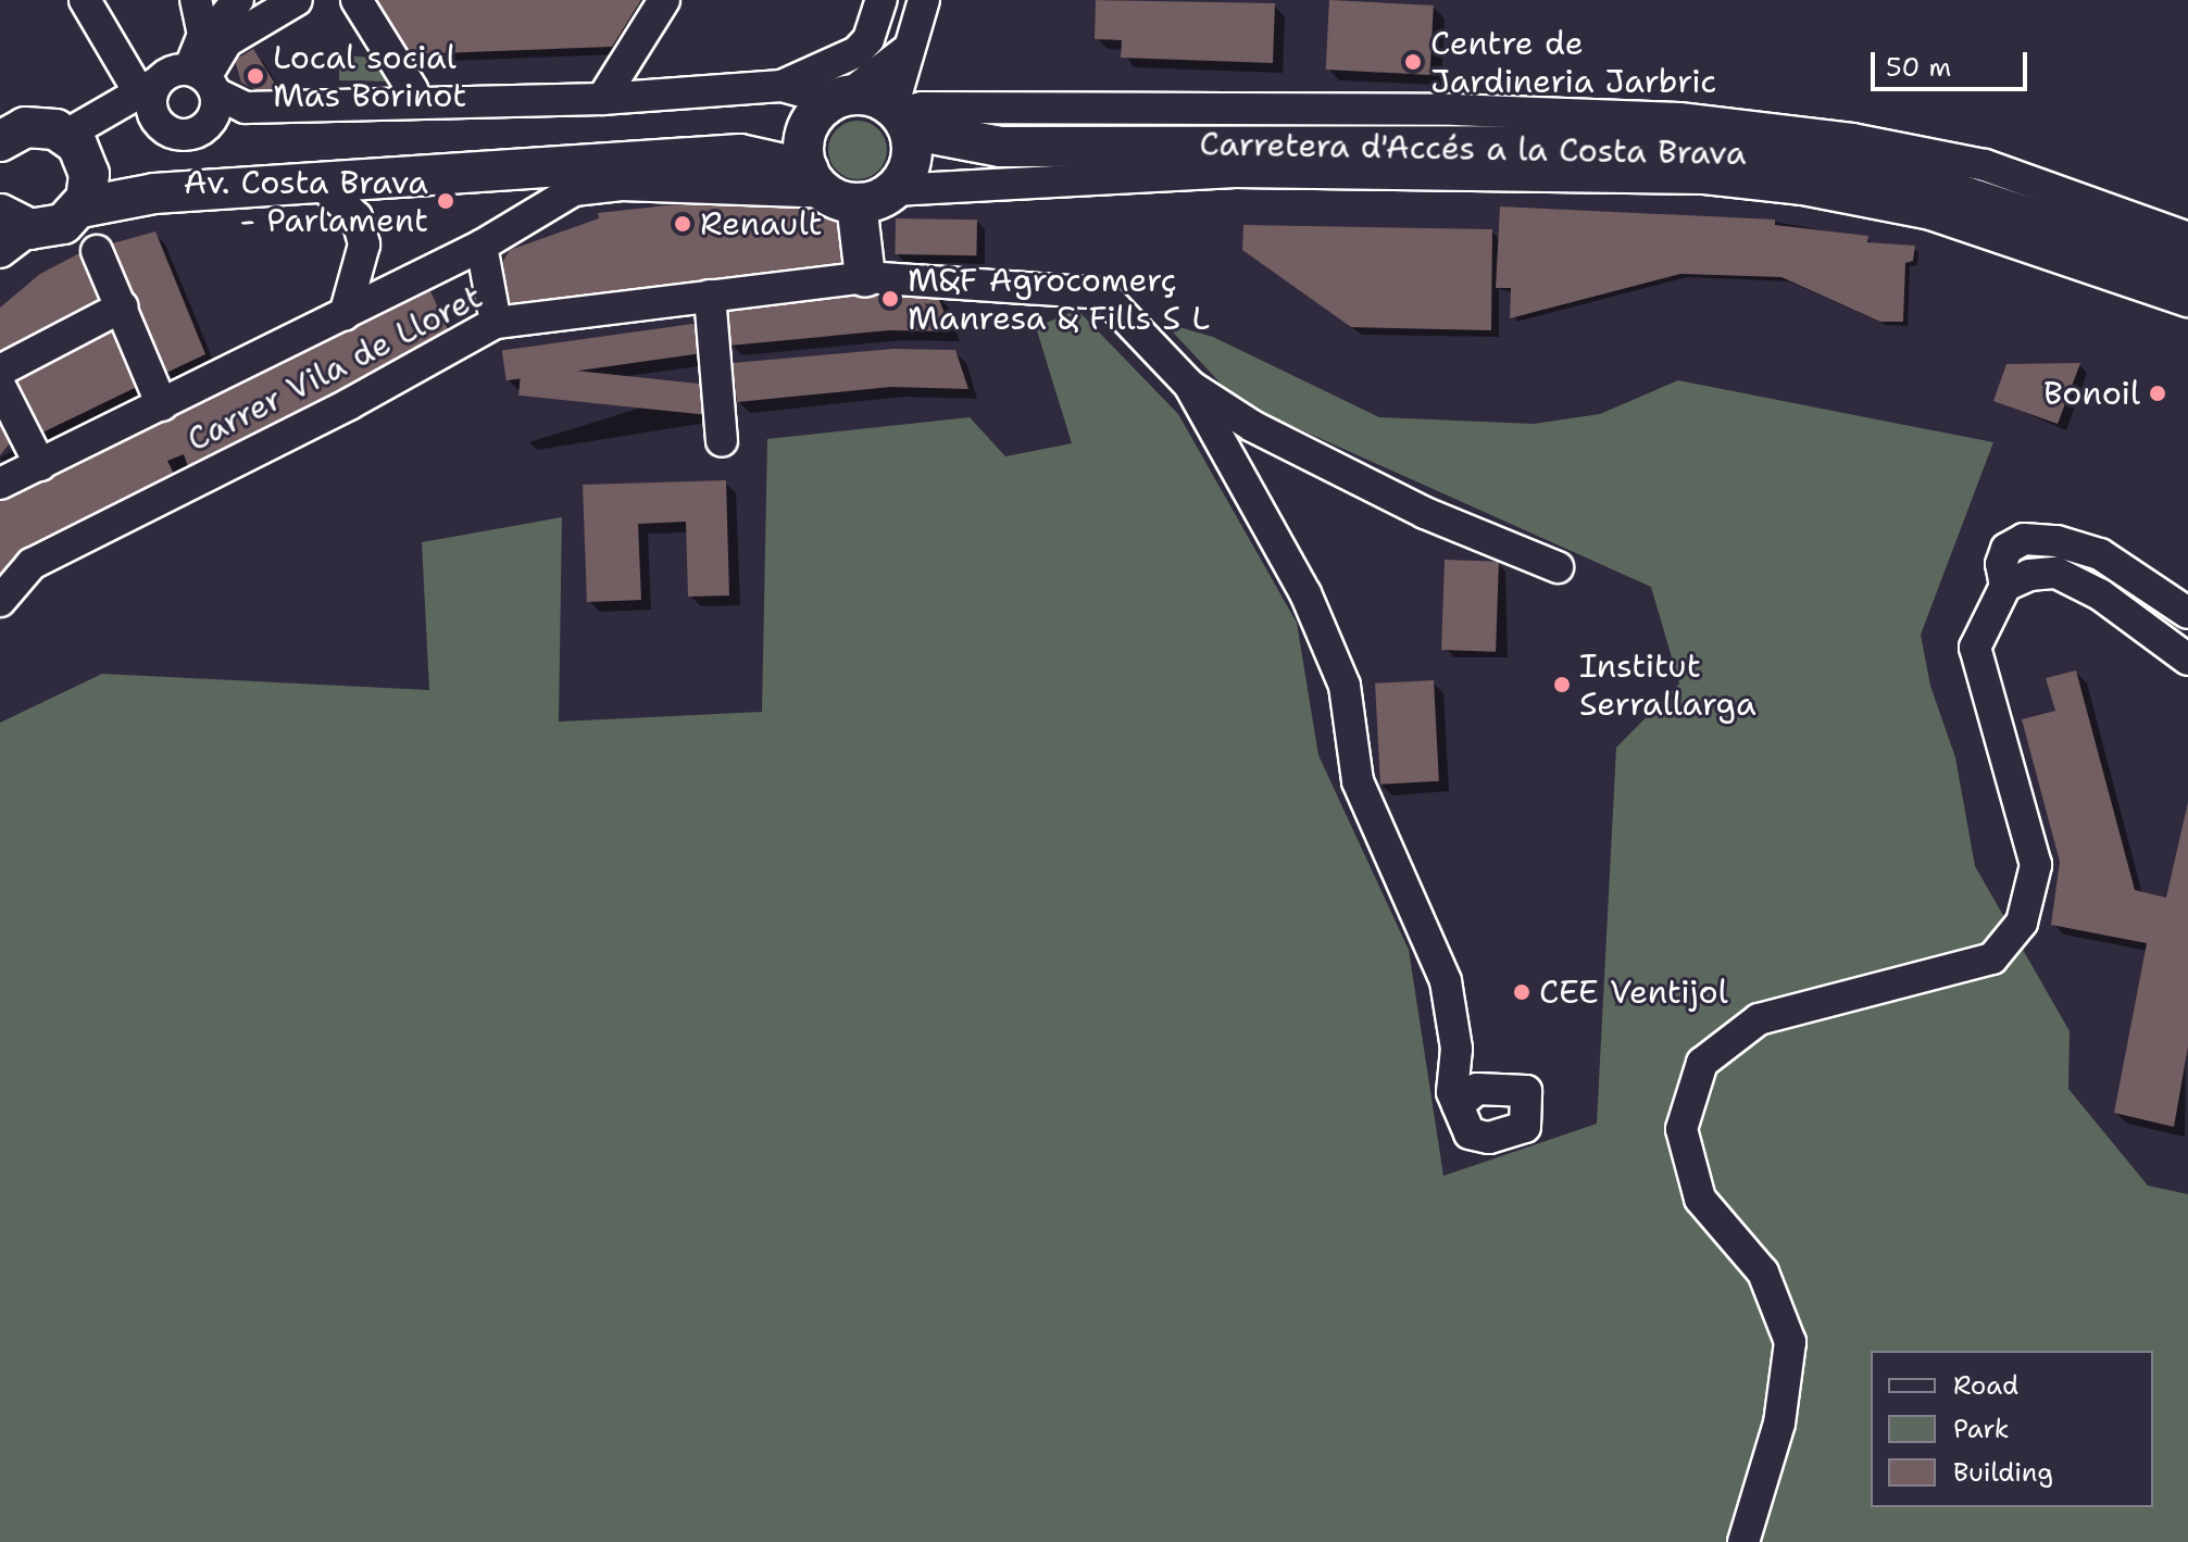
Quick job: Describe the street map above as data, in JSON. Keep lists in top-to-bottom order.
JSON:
{
  "streets": {
    "main road": ["Carretera d'Accés a la Costa Brava"],
    "street": ["Carrer Vila de Lloret"]
  },
  "places": [
    "Centre de Jardineria Jarbric",
    "Local social Mas Borinot",
    "Av. Costa Brava - Parlament",
    "Renault",
    "M&F Agrocomerç Manresa & Fills S L",
    "Bonoil",
    "Institut Serrallarga",
    "CEE Ventijol"
  ],
  "legend": ["Road", "Park", "Building"],
  "scale_bar": "50 m"
}
